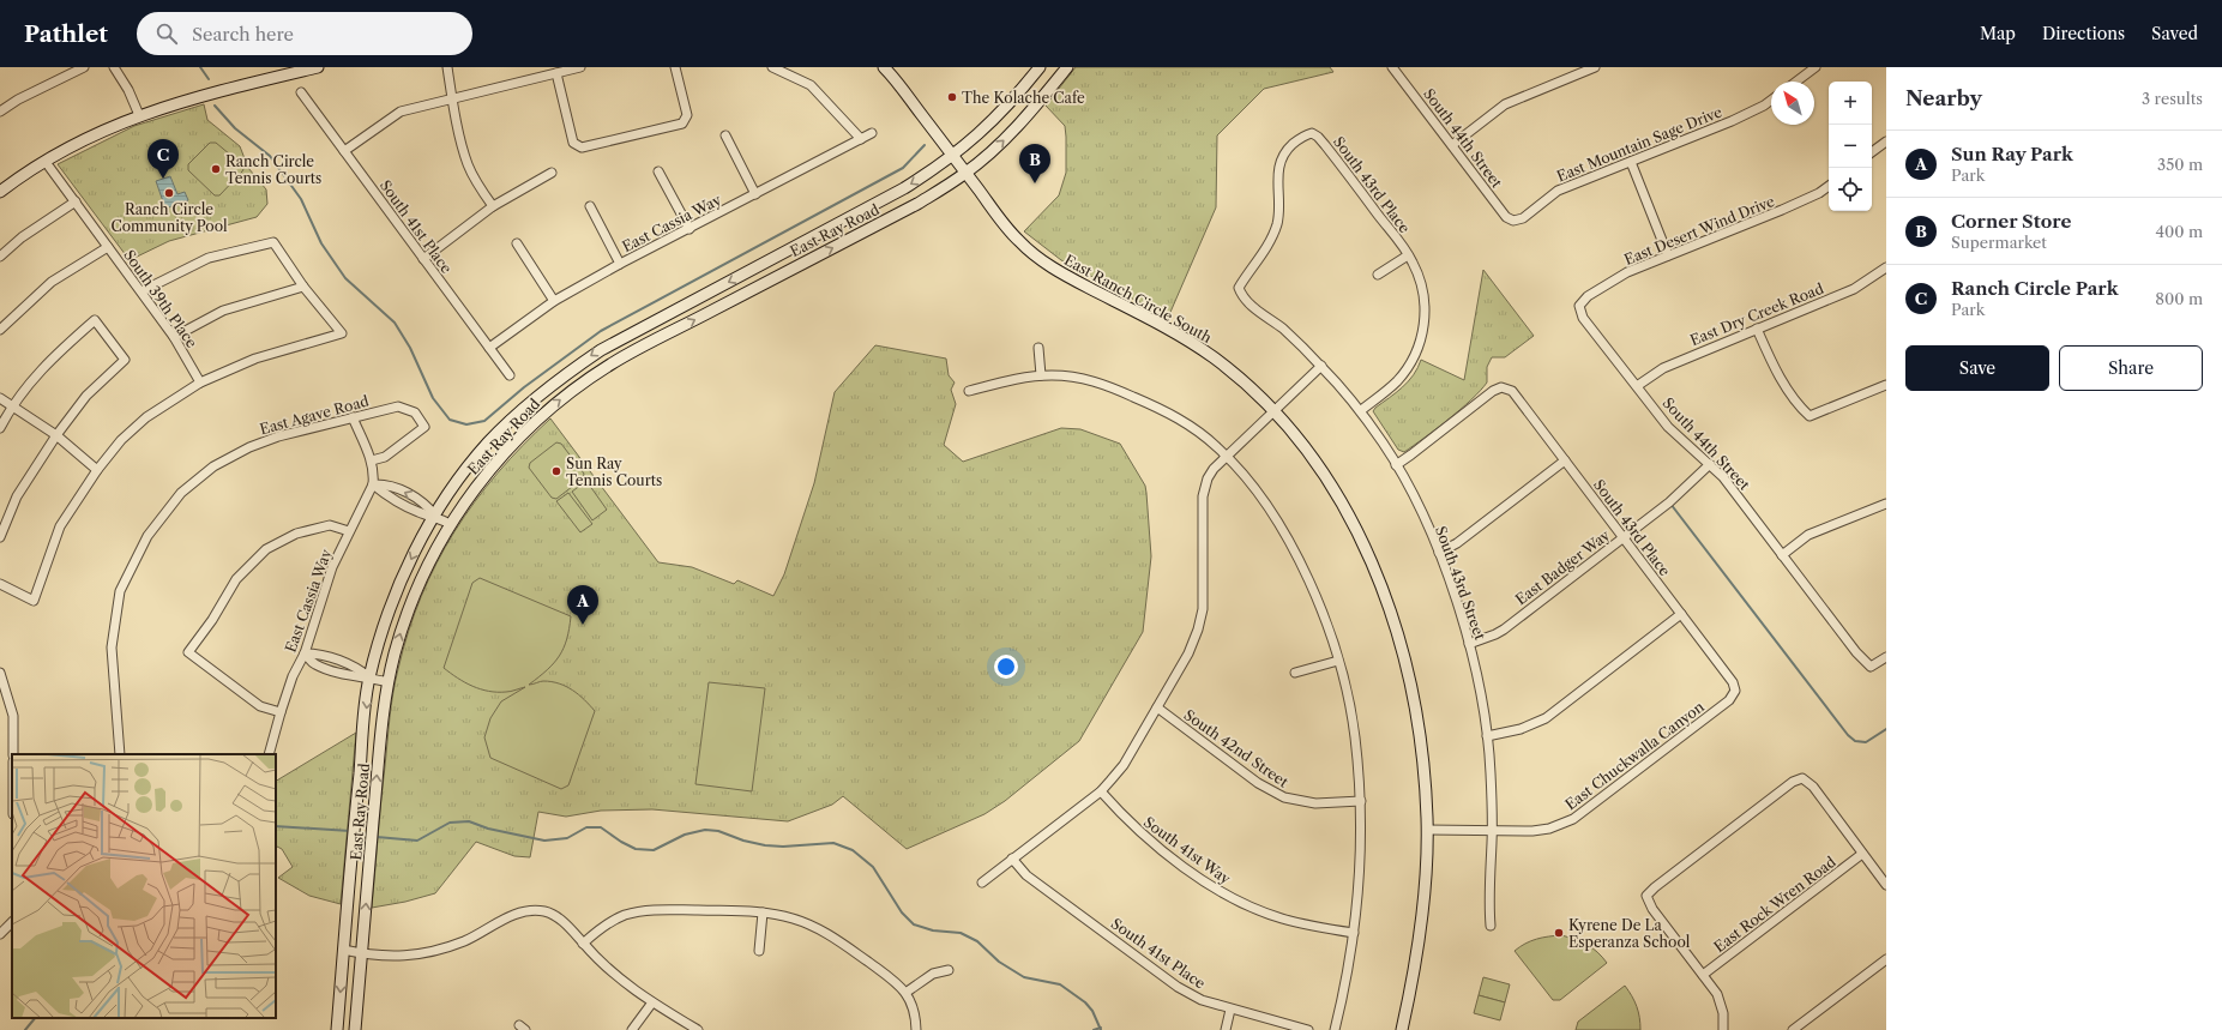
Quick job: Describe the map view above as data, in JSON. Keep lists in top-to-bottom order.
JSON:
{
  "streets": {
    "main road": ["East Ray Road", "East Ranch Circle South"],
    "street": [
      "South 44th Street",
      "East Mountain Sage Drive",
      "South 43rd Place",
      "East Cassia Way",
      "South 41st Place",
      "East Desert Wind Drive",
      "South 39th Place",
      "East Dry Creek Road",
      "East Agave Road",
      "East Badger Way",
      "South 43rd Street",
      "South 42nd Street",
      "East Chuckwalla Canyon",
      "South 41st Way",
      "East Rock Wren Road"
    ]
  },
  "crossings": [
    ["South 44th Street", "East Mountain Sage Drive"],
    ["South 44th Street", "East Desert Wind Drive"],
    ["South 44th Street", "East Dry Creek Road"],
    ["South 44th Street", "East Badger Way"],
    ["South 43rd Place", "East Badger Way"],
    ["South 43rd Place", "South 43rd Street"],
    ["South 43rd Place", "East Chuckwalla Canyon"],
    ["East Cassia Way", "South 41st Place"],
    ["East Ray Road", "East Ranch Circle South"],
    ["East Ranch Circle South", "East Chuckwalla Canyon"],
    ["East Badger Way", "South 43rd Street"],
    ["South 43rd Street", "East Chuckwalla Canyon"]
  ],
  "places": [
    "The Kolache Cafe",
    "Ranch Circle Tennis Courts",
    "Ranch Circle Community Pool",
    "Sun Ray Tennis Courts",
    "Kyrene De La Esperanza School"
  ],
  "north": "top left",
  "page": {
    "header": "Pathlet",
    "search": "Search here",
    "nav": ["Map", "Directions", "Saved"],
    "heading": ["Nearby", "3 results"],
    "map_buttons": ["+", "−"],
    "list": [
      {
        "mark": "A",
        "name": "Sun Ray Park",
        "note": "Park",
        "value": "350 m"
      },
      {
        "mark": "B",
        "name": "Corner Store",
        "note": "Supermarket",
        "value": "400 m"
      },
      {
        "mark": "C",
        "name": "Ranch Circle Park",
        "note": "Park",
        "value": "800 m"
      }
    ],
    "pins": ["C", "B", "A"],
    "buttons": ["Save", "Share"]
  }
}
